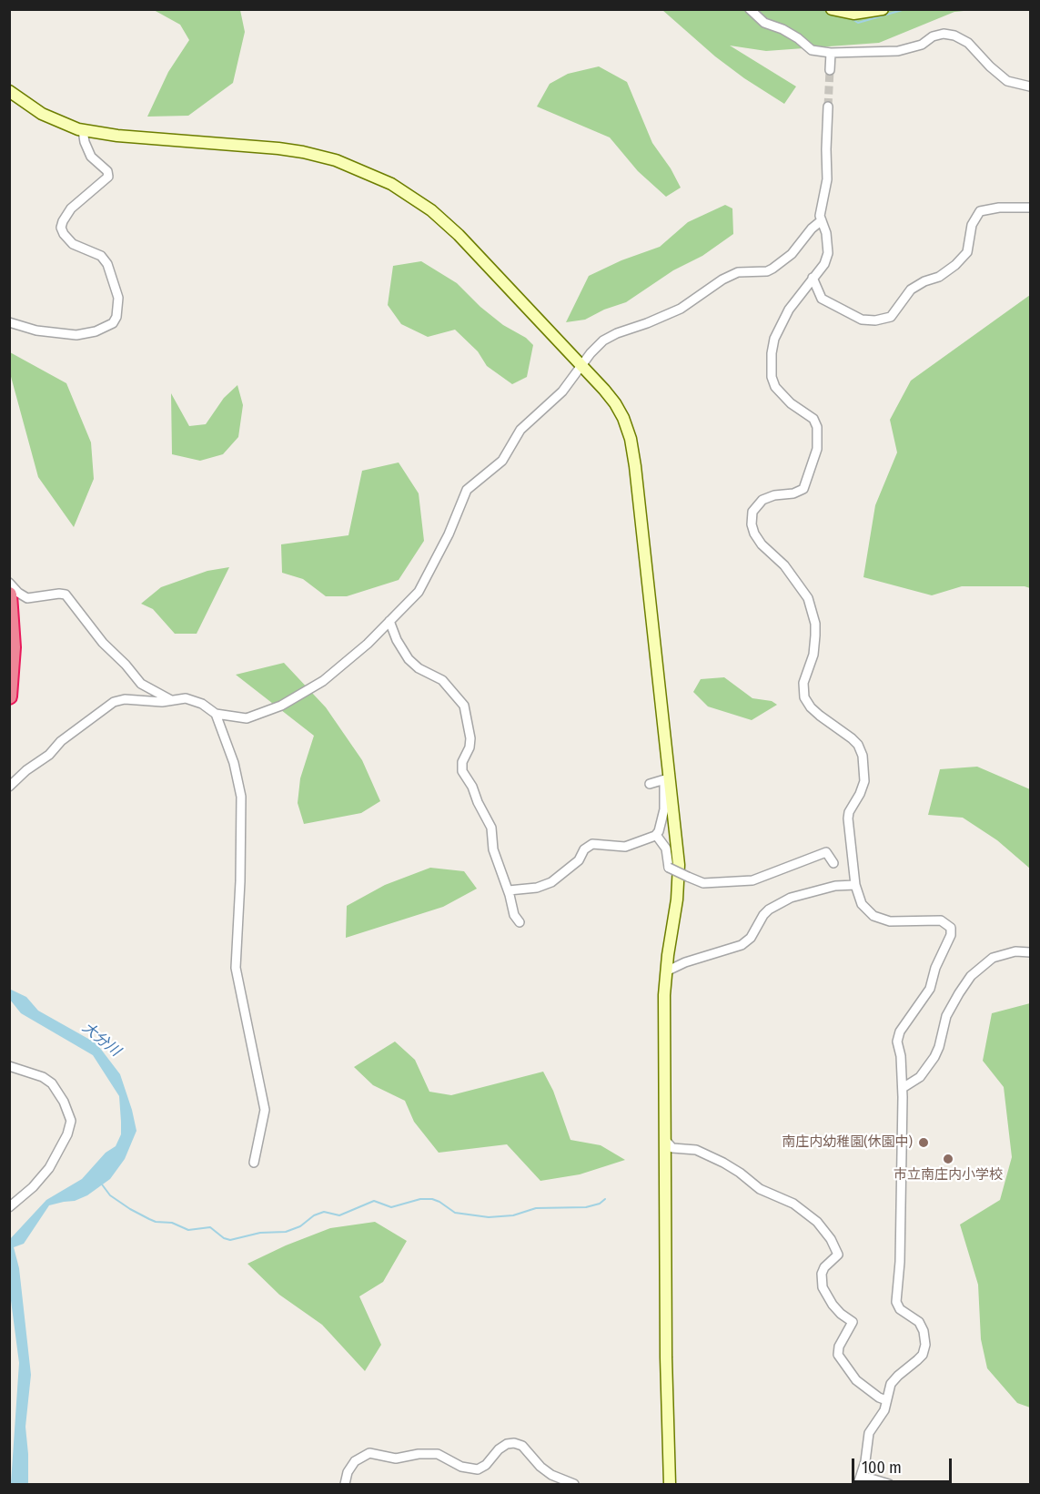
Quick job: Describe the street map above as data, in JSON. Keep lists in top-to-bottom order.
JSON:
{
  "water": ["大分川"],
  "places": ["南庄内幼稚園(休園中)", "市立南庄内小学校"],
  "scale_bar": "100 m"
}
